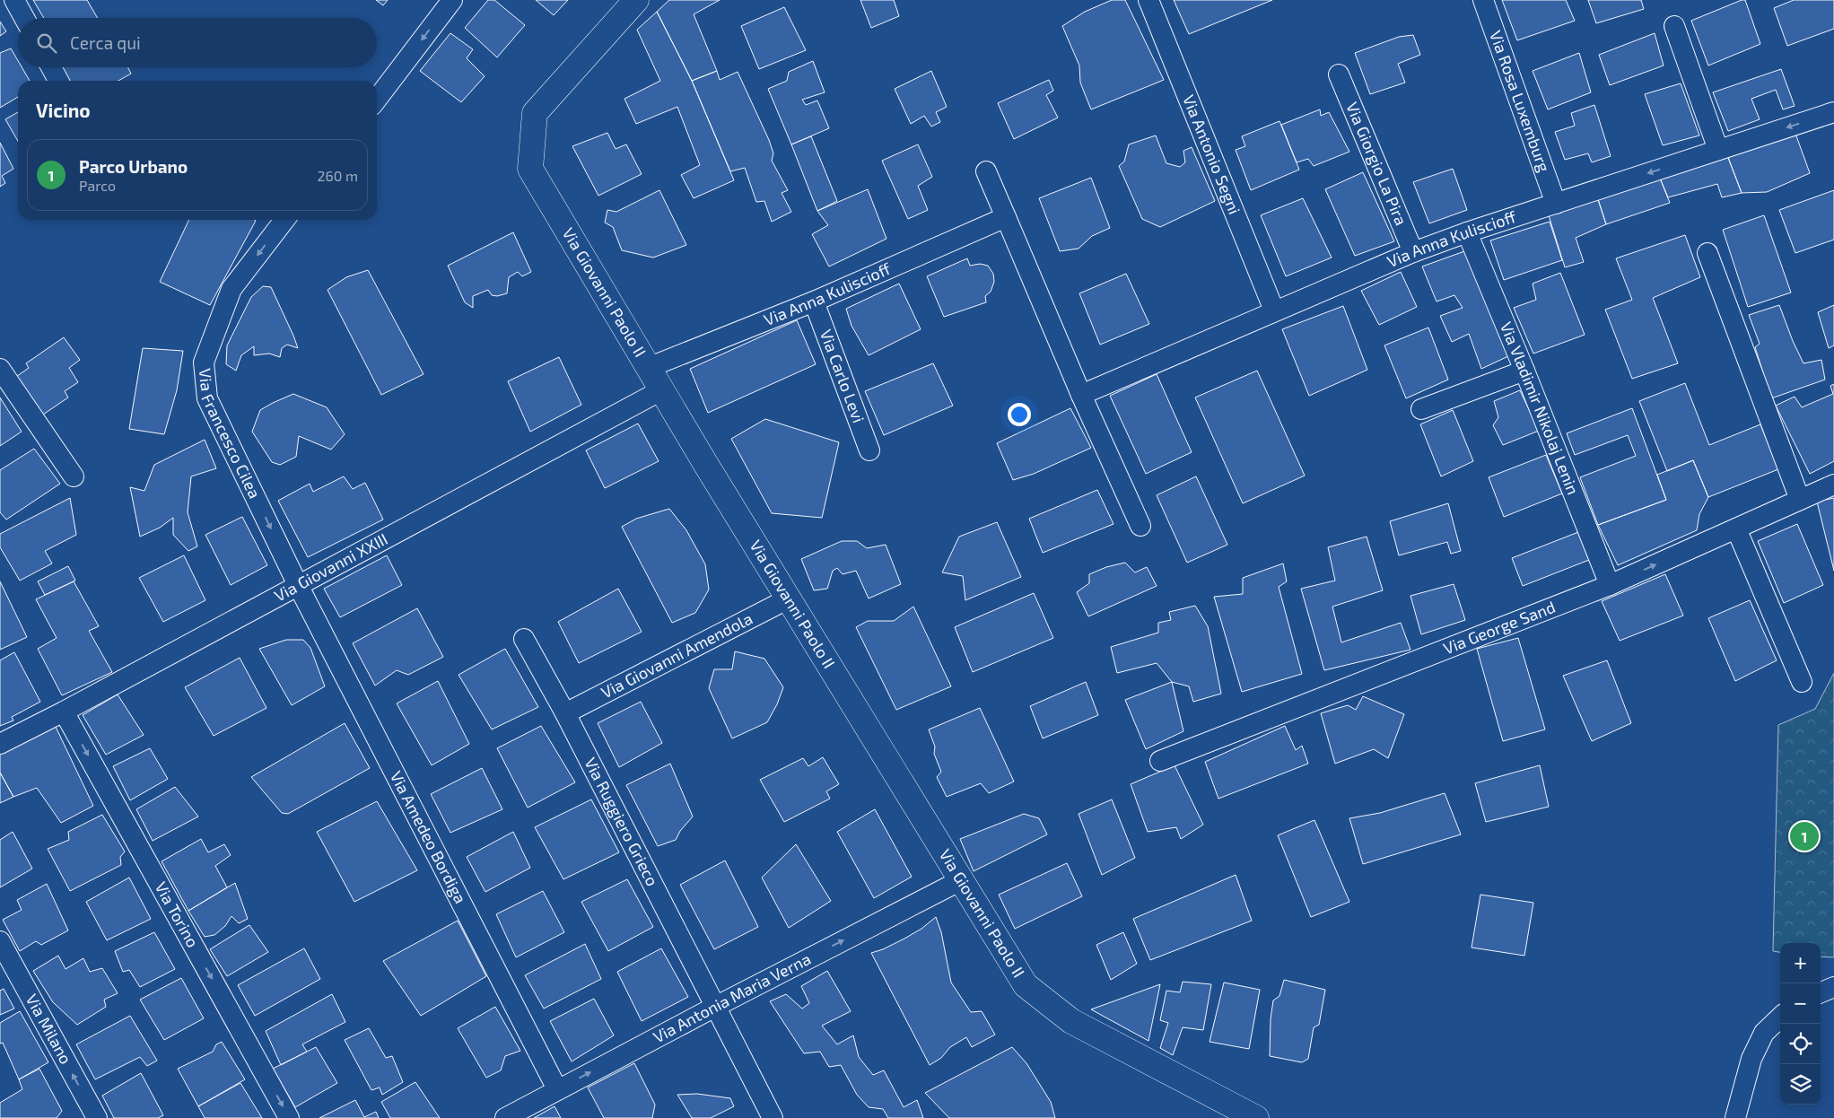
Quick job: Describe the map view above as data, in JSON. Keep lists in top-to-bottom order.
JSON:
{
  "streets": {
    "street": [
      "Via Rosa Luxemburg",
      "Via Antonio Segni",
      "Via Giorgio La Pira",
      "Via Anna Kuliscioff",
      "Via Giovanni Paolo II",
      "Via Carlo Levi",
      "Via Vladimir Nikolaj Lenin",
      "Via Francesco Cilea",
      "Via Giovanni XXIII",
      "Via George Sand",
      "Via Giovanni Amendola",
      "Via Ruggiero Grieco",
      "Via Amedeo Bordiga",
      "Via Torino",
      "Via Antonia Maria Verna",
      "Via Milano"
    ]
  },
  "crossings": [
    ["Via Rosa Luxemburg", "Via Anna Kuliscioff"],
    ["Via Antonio Segni", "Via Anna Kuliscioff"],
    ["Via Giorgio La Pira", "Via Anna Kuliscioff"],
    ["Via Anna Kuliscioff", "Via Giovanni Paolo II"],
    ["Via Anna Kuliscioff", "Via Carlo Levi"],
    ["Via Anna Kuliscioff", "Via Vladimir Nikolaj Lenin"],
    ["Via Giovanni Paolo II", "Via Giovanni XXIII"],
    ["Via Giovanni Paolo II", "Via Giovanni Amendola"],
    ["Via Giovanni Paolo II", "Via Antonia Maria Verna"],
    ["Via Vladimir Nikolaj Lenin", "Via George Sand"],
    ["Via Francesco Cilea", "Via Giovanni XXIII"],
    ["Via Francesco Cilea", "Via Amedeo Bordiga"],
    ["Via Giovanni XXIII", "Via Amedeo Bordiga"],
    ["Via Giovanni XXIII", "Via Torino"],
    ["Via Giovanni Amendola", "Via Ruggiero Grieco"],
    ["Via Ruggiero Grieco", "Via Antonia Maria Verna"],
    ["Via Amedeo Bordiga", "Via Antonia Maria Verna"]
  ],
  "one_way": [
    "Via Francesco Cilea",
    "Via Torino",
    "Via Antonia Maria Verna",
    "Via Milano"
  ],
  "page": {
    "search": "Cerca qui",
    "heading": "Vicino",
    "list": [
      {
        "mark": "1",
        "name": "Parco Urbano",
        "note": "Parco",
        "value": "260 m"
      }
    ],
    "pins": "1",
    "map_buttons": ["+", "−"]
  }
}
